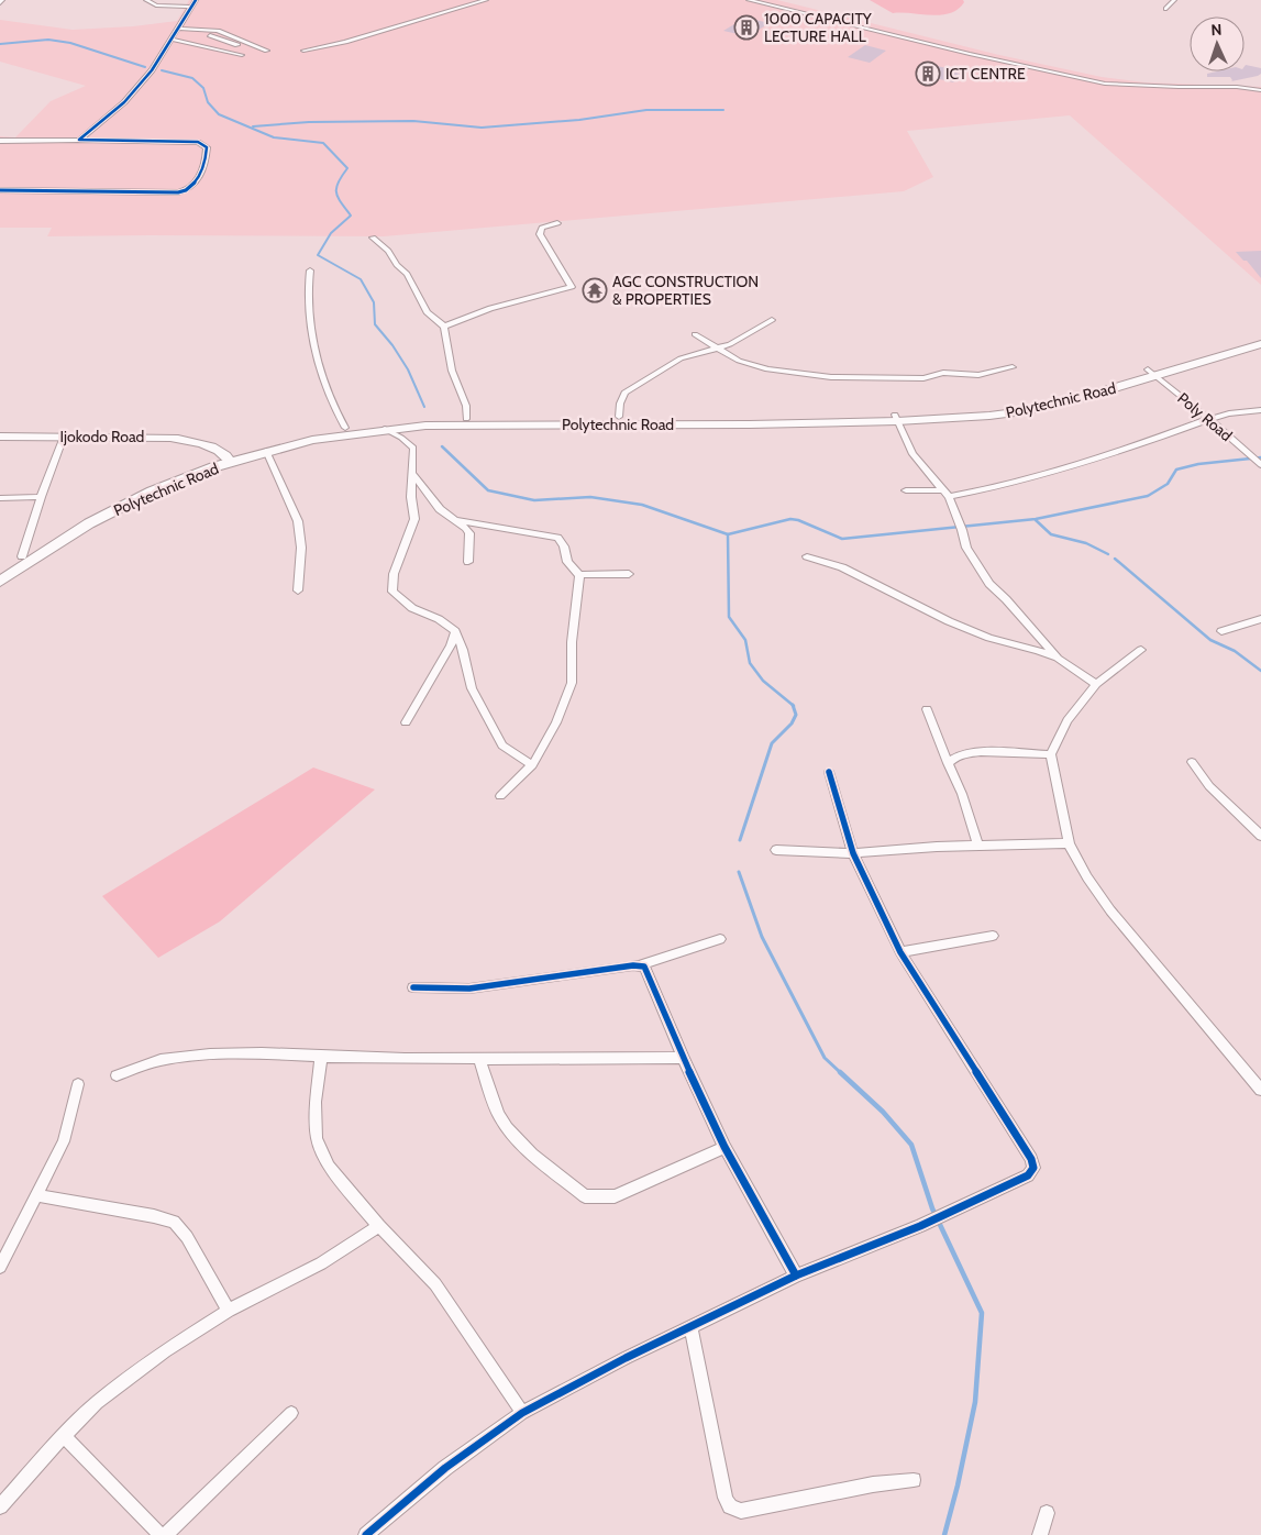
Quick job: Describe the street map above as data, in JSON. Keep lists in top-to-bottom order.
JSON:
{
  "streets": {
    "main road": ["Polytechnic Road", "Ijokodo Road"],
    "street": ["Poly Road"]
  },
  "crossings": [
    ["Polytechnic Road", "Poly Road"],
    ["Polytechnic Road", "Ijokodo Road"]
  ],
  "places": {
    "building": ["1000 CAPACITY LECTURE HALL", "ICT CENTRE"],
    "temple": ["AGC CONSTRUCTION & PROPERTIES"]
  },
  "north": "top"
}
